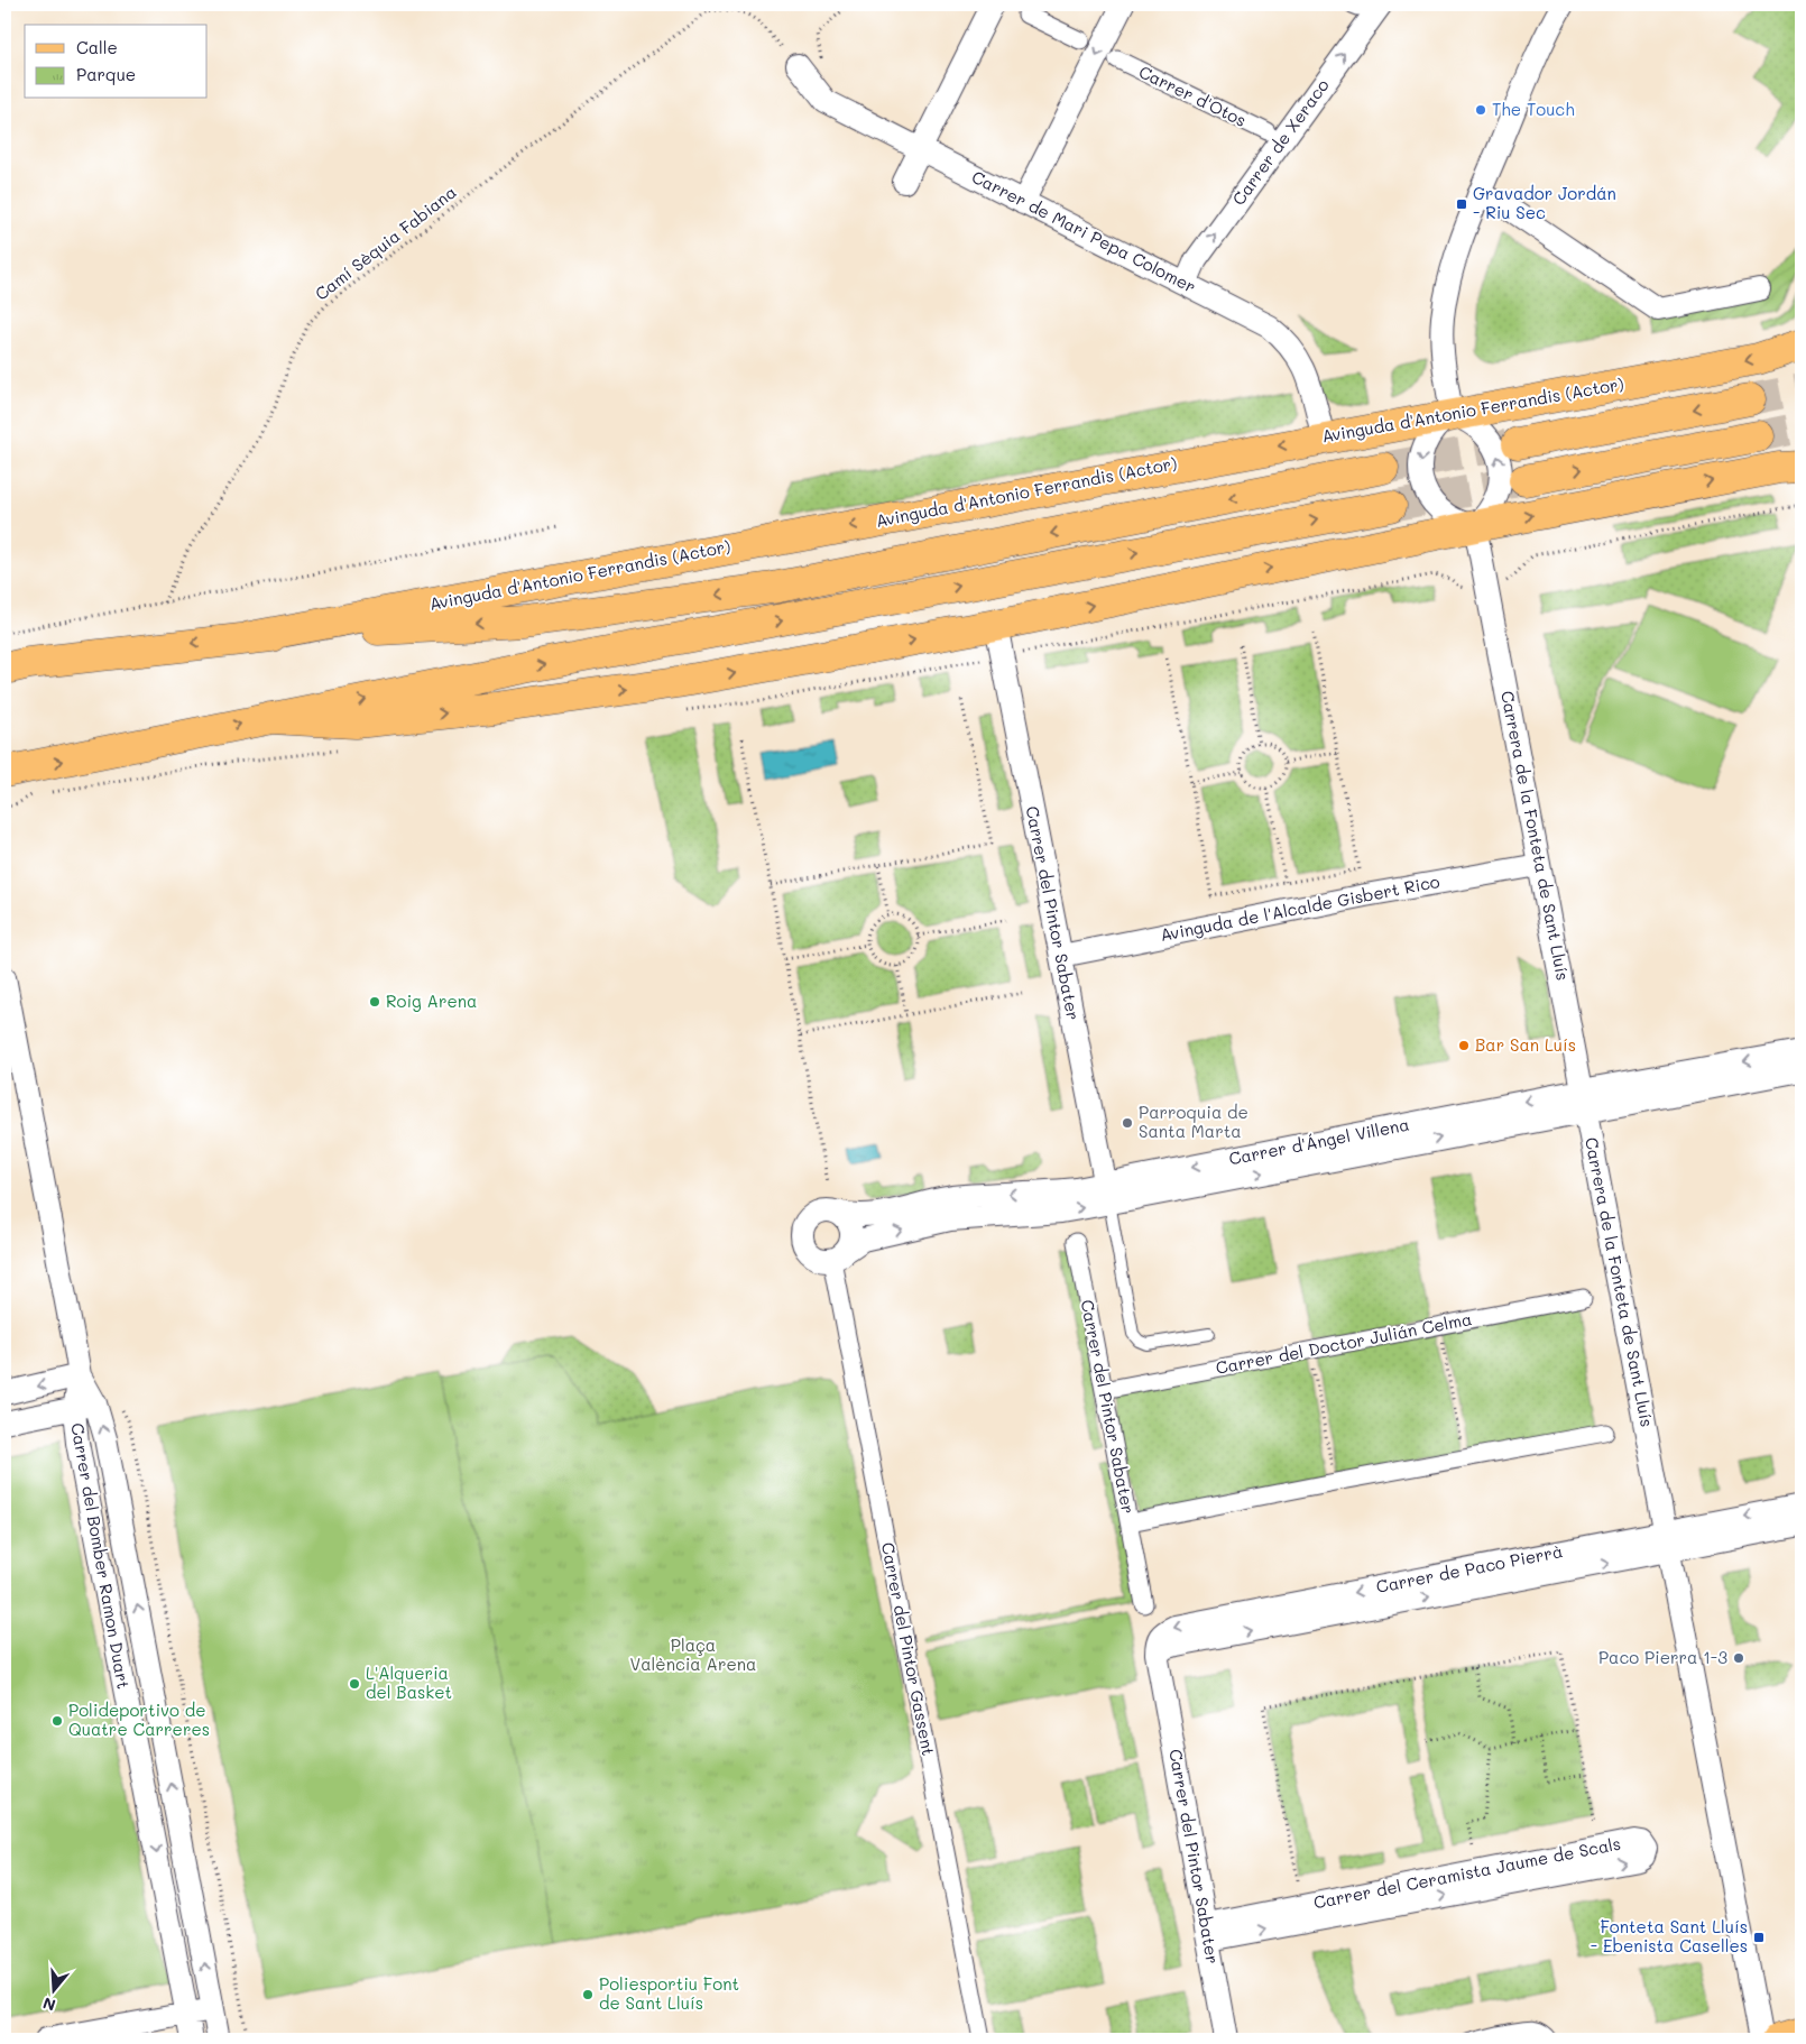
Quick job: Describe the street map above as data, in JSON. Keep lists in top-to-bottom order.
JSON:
{
  "streets": {
    "main road": ["Avinguda d'Antonio Ferrandis (Actor)"],
    "street": [
      "Carrer d'Otos",
      "Carrer de Xeraco",
      "Carrer de Mari Pepa Colomer",
      "Carrera de la Fonteta de Sant Lluís",
      "Avinguda de l'Alcalde Gisbert Rico",
      "Carrer del Pintor Sabater",
      "Carrer d'Ángel Villena",
      "Carrer del Doctor Julián Celma",
      "Carrer del Bomber Ramon Duart",
      "Carrer de Paco Pierrà",
      "Carrer del Pintor Gassent",
      "Carrer del Ceramista Jaume de Scals"
    ],
    "path": ["Camí Sèquia Fabiana"]
  },
  "crossings": [
    ["Carrer de Xeraco", "Carrer de Mari Pepa Colomer"],
    ["Carrer de Mari Pepa Colomer", "Camí Sèquia Fabiana"],
    ["Carrer de Mari Pepa Colomer", "Avinguda d'Antonio Ferrandis (Actor)"],
    ["Avinguda d'Antonio Ferrandis (Actor)", "Carrera de la Fonteta de Sant Lluís"],
    ["Carrera de la Fonteta de Sant Lluís", "Avinguda de l'Alcalde Gisbert Rico"],
    ["Carrera de la Fonteta de Sant Lluís", "Carrer d'Ángel Villena"],
    ["Carrera de la Fonteta de Sant Lluís", "Carrer de Paco Pierrà"],
    ["Avinguda de l'Alcalde Gisbert Rico", "Carrer del Pintor Sabater"],
    ["Carrer del Pintor Sabater", "Carrer d'Ángel Villena"],
    ["Carrer del Pintor Sabater", "Carrer del Doctor Julián Celma"],
    ["Carrer del Pintor Sabater", "Carrer de Paco Pierrà"],
    ["Carrer del Pintor Sabater", "Carrer del Ceramista Jaume de Scals"],
    ["Carrer d'Ángel Villena", "Carrer del Pintor Gassent"]
  ],
  "parks": ["Plaça València Arena"],
  "places": {
    "other": [
      "The Touch",
      "Roig Arena",
      "Bar San Luís",
      "Parroquia de Santa Marta",
      "Paco Pierra 1-3",
      "L'Alqueria del Basket",
      "Polideportivo de Quatre Carreres",
      "Poliesportiu Font de Sant Lluís"
    ],
    "transit": ["Gravador Jordán - Riu Sec", "Fonteta Sant Lluís - Ebenista Caselles"]
  },
  "legend": ["Calle", "Parque"],
  "north": "bottom"
}
